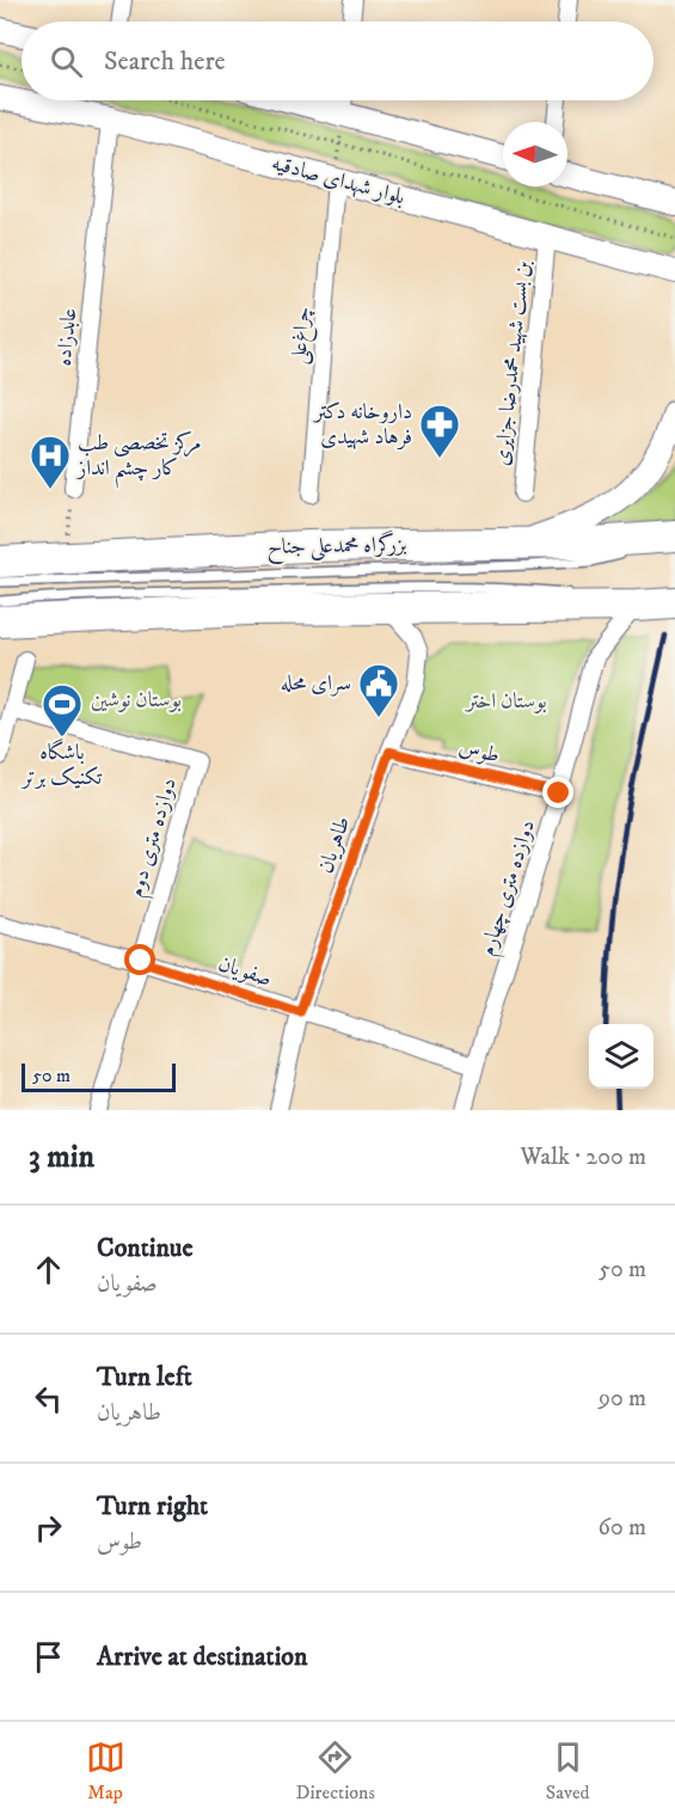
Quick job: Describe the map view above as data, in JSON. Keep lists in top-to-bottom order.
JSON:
{
  "streets": {
    "highway": ["بزرگراه محمدعلی جناح"],
    "street": [
      "بلوار شهدای صادقیه",
      "چراغ‌علی",
      "عابدزاده",
      "بن بست شهید محمدرضا جزایری",
      "طوس",
      "دوازده متری دوم",
      "طاهریان",
      "دوازده متری چهارم",
      "صفویان"
    ]
  },
  "crossings": [
    ["بلوار شهدای صادقیه", "چراغ‌علی"],
    ["بلوار شهدای صادقیه", "عابدزاده"],
    ["بلوار شهدای صادقیه", "بن بست شهید محمدرضا جزایری"],
    ["طوس", "طاهریان"],
    ["طوس", "دوازده متری چهارم"],
    ["دوازده متری دوم", "صفویان"],
    ["طاهریان", "صفویان"],
    ["دوازده متری چهارم", "صفویان"]
  ],
  "parks": ["بوستان نوشین", "بوستان اختر"],
  "places": {
    "pharmacy": ["داروخانه دکتر فرهاد شهیدی"],
    "hospital": ["مرکز تخصصی طب کار چشم انداز"],
    "public building": ["سرای محله"],
    "sports": ["باشگاه تکنیک برتر"]
  },
  "scale_bar": "50 m",
  "north": "left",
  "page": {
    "search": "Search here",
    "scale": "50 m",
    "heading": ["3 min", "Walk · 200 m"],
    "list": [
      ["Continue", "صفویان", "50 m"],
      ["Turn left", "طاهریان", "90 m"],
      ["Turn right", "طوس", "60 m"],
      "Arrive at destination"
    ],
    "nav": ["Map", "Directions", "Saved"]
  }
}
